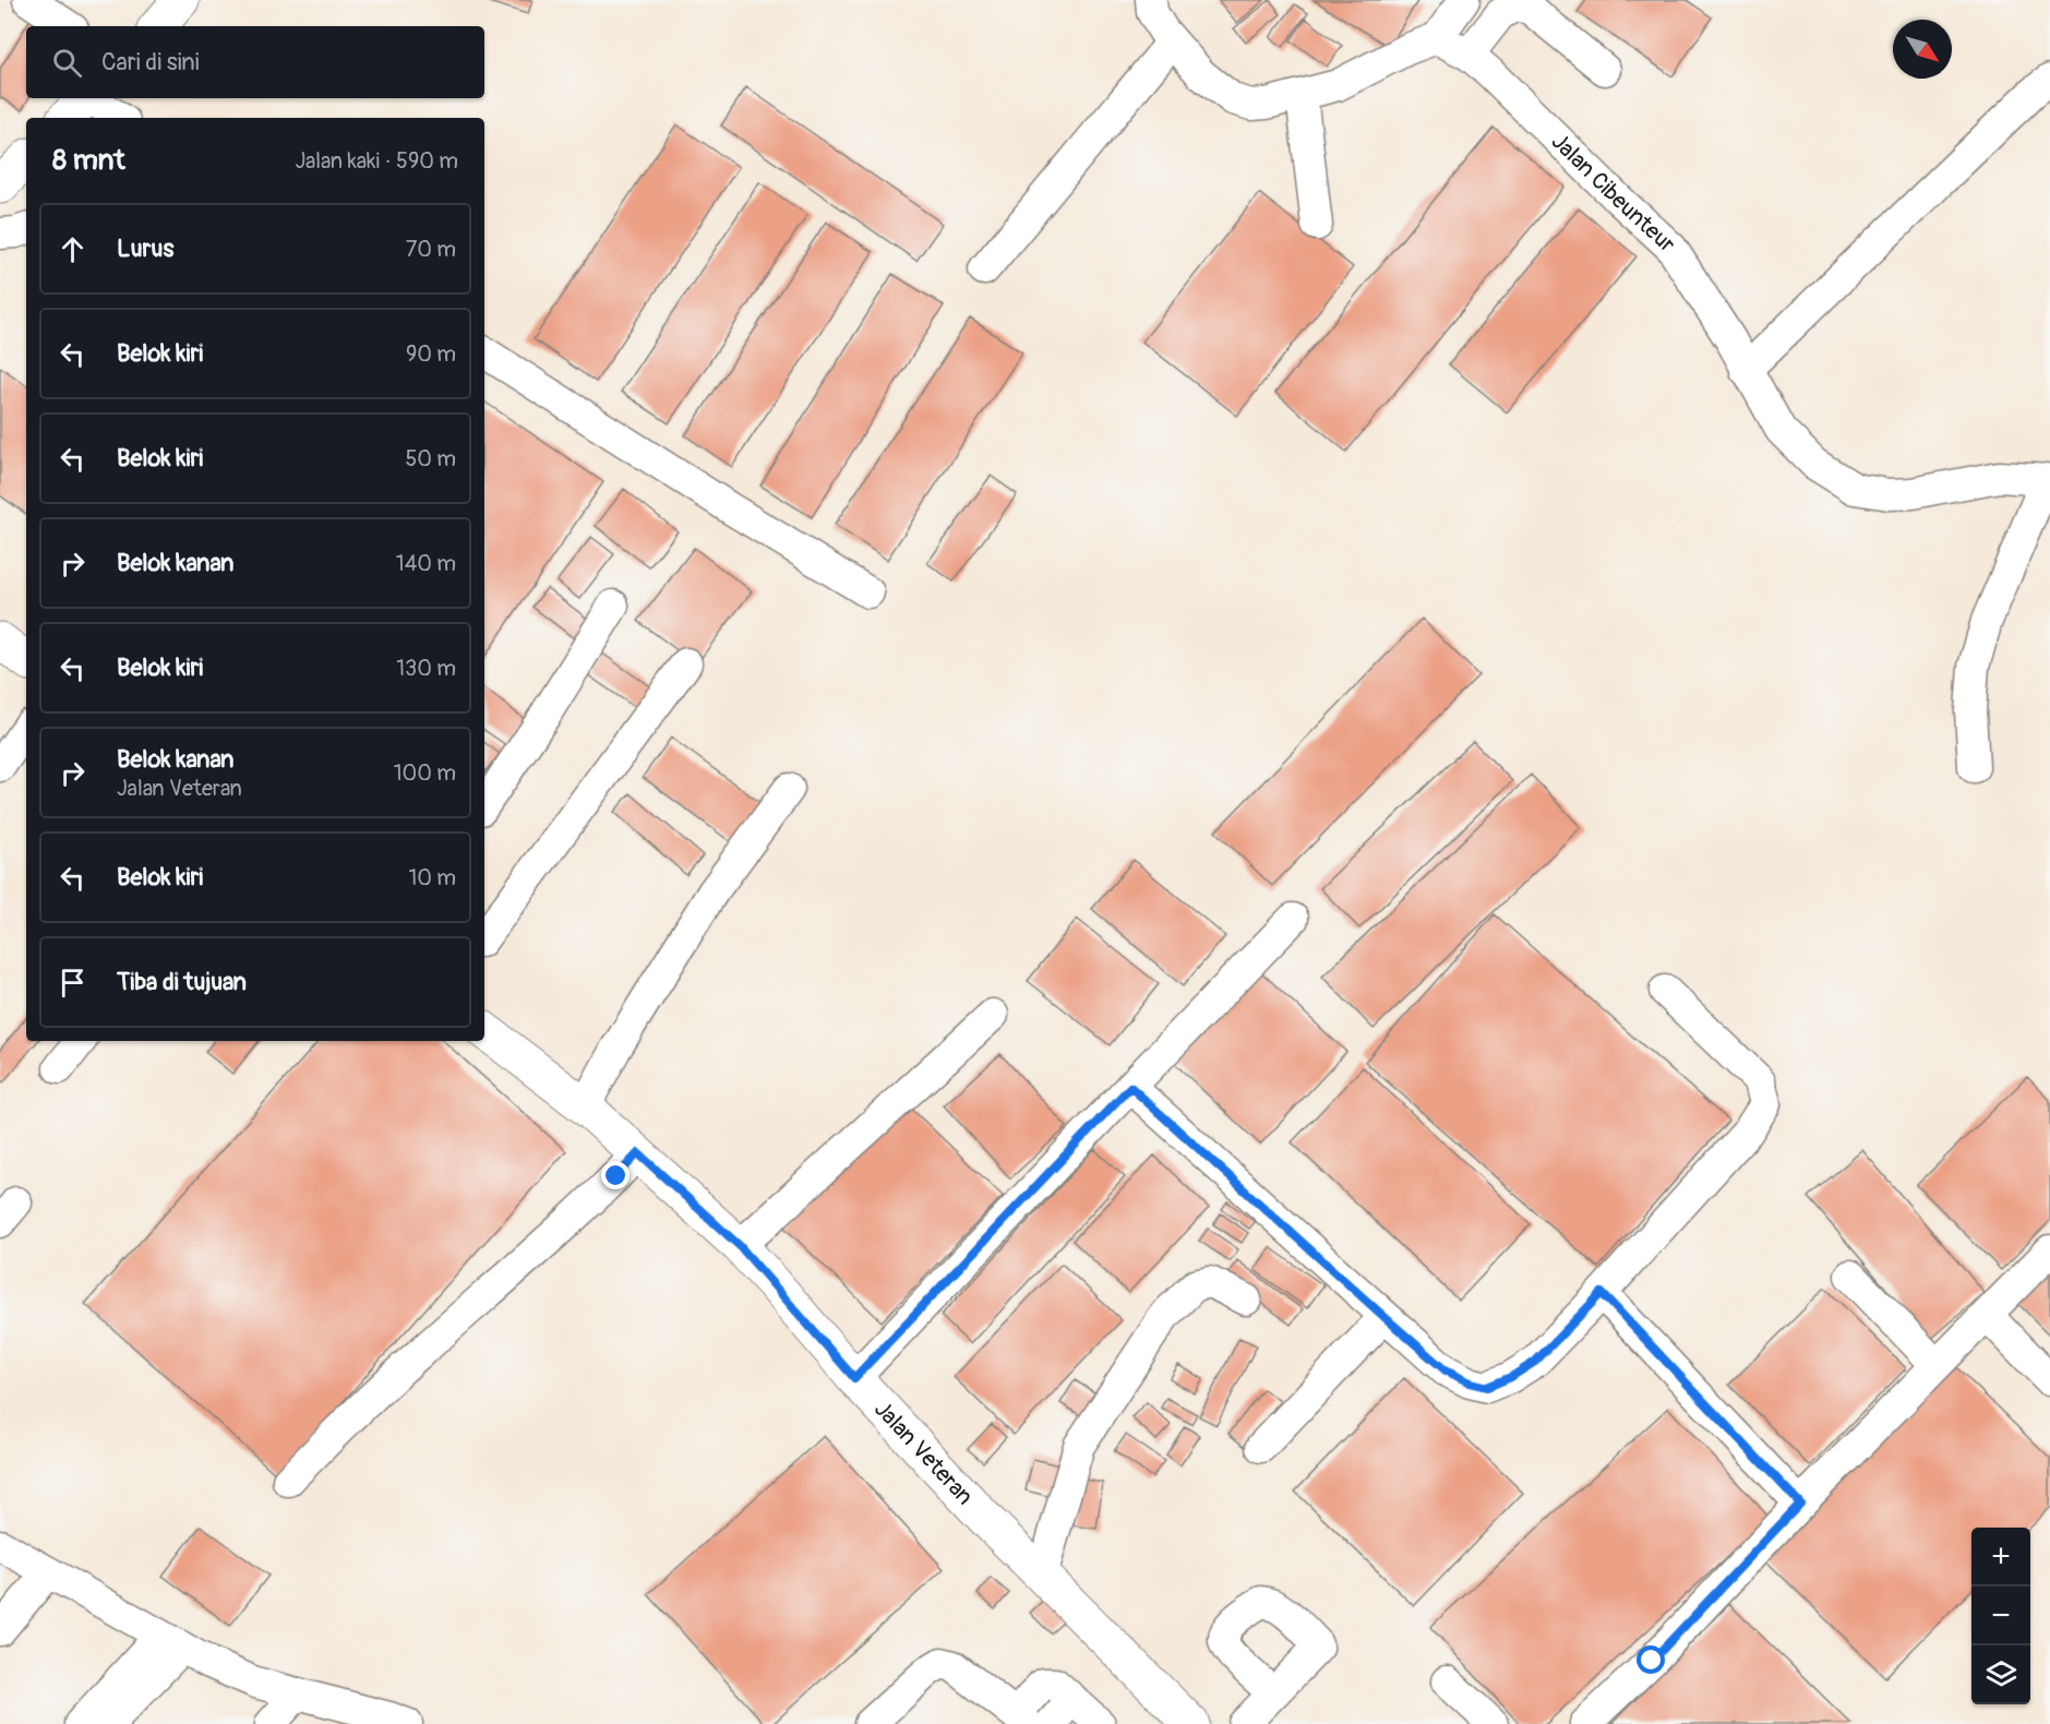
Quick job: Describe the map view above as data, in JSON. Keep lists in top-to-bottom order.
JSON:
{
  "streets": {
    "main road": ["Jalan Veteran"],
    "street": ["Jalan Cibeunteur"]
  },
  "north": "bottom right",
  "page": {
    "search": "Cari di sini",
    "heading": ["8 mnt", "Jalan kaki · 590 m"],
    "list": [
      ["Lurus", "70 m"],
      ["Belok kiri", "90 m"],
      ["Belok kiri", "50 m"],
      ["Belok kanan", "140 m"],
      ["Belok kiri", "130 m"],
      ["Belok kanan", "Jalan Veteran", "100 m"],
      ["Belok kiri", "10 m"],
      "Tiba di tujuan"
    ],
    "map_buttons": ["+", "−"]
  }
}
